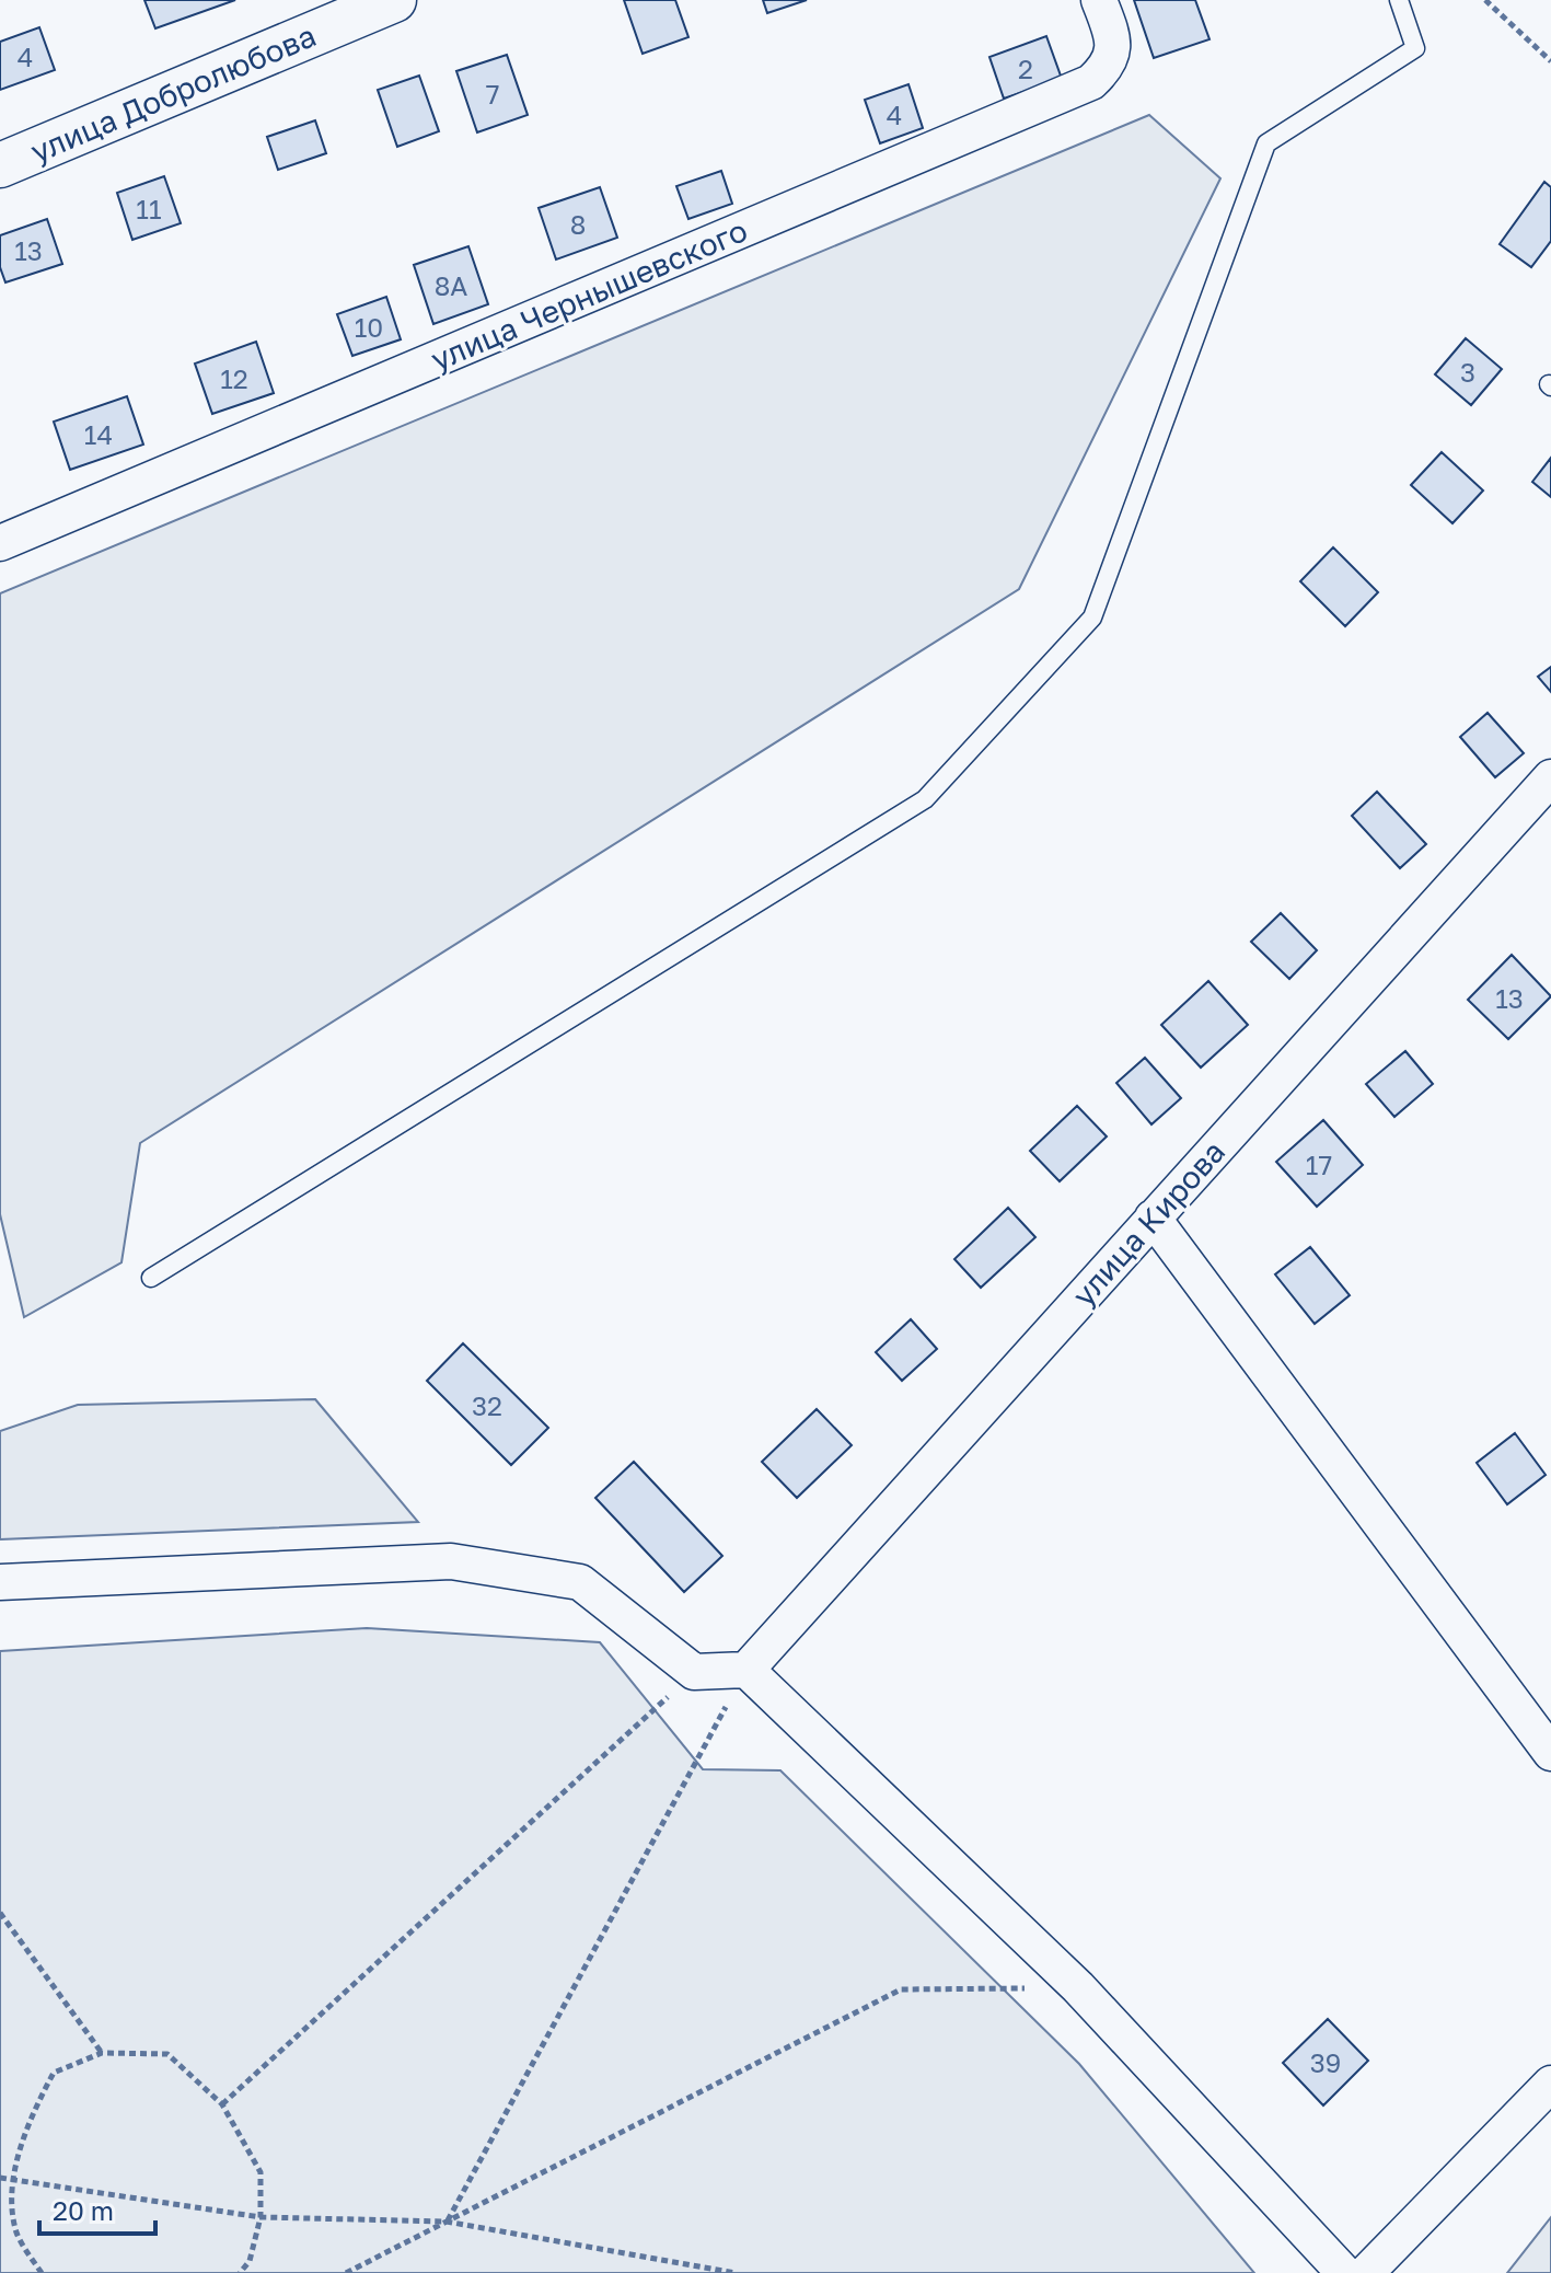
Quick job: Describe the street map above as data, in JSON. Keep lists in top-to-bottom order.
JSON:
{
  "streets": {
    "street": ["улица Добролюбова", "улица Чернышевского", "улица Кирова"]
  },
  "house_numbers": [
    "4",
    "2",
    "7",
    "4",
    "11",
    "8",
    "13",
    "8А",
    "10",
    "3",
    "12",
    "14",
    "13",
    "17",
    "32",
    "39"
  ],
  "scale_bar": "20 m"
}
